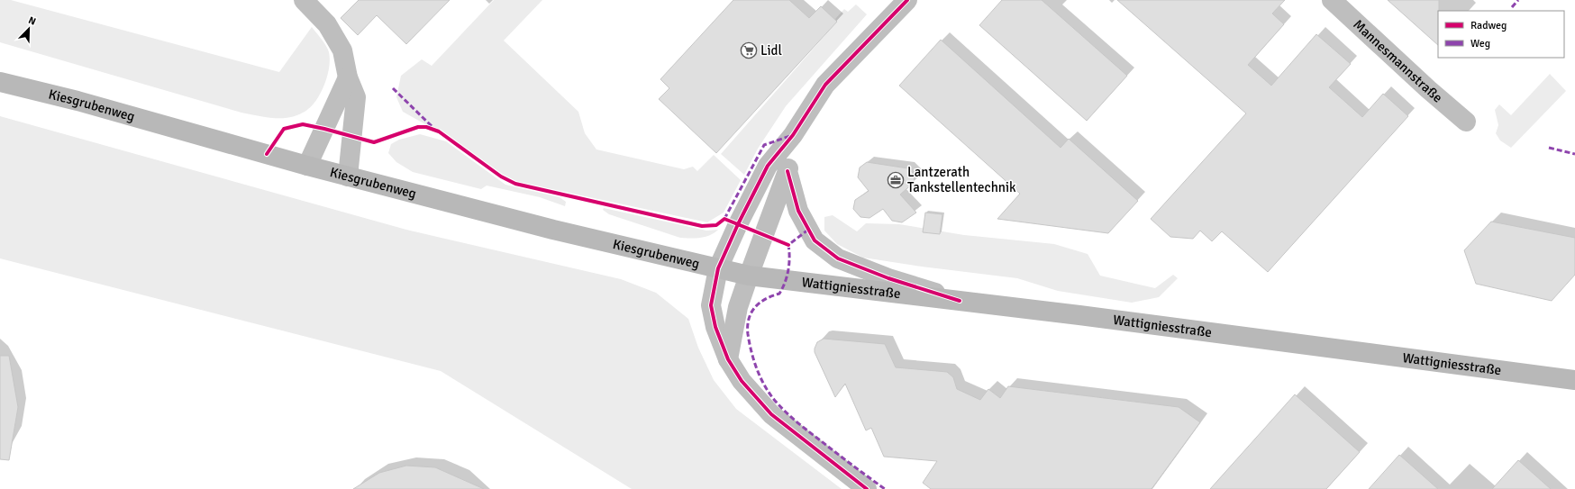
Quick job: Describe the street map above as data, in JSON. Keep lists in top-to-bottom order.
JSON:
{
  "streets": {
    "main road": ["Kiesgrubenweg", "Wattigniesstraße"],
    "street": ["Mannesmannstraße"]
  },
  "crossings": [
    ["Kiesgrubenweg", "Wattigniesstraße"]
  ],
  "places": {
    "supermarket": ["Lidl"],
    "office": ["Lantzerath Tankstellentechnik"]
  },
  "legend": ["Radweg", "Weg"],
  "north": "top right"
}
